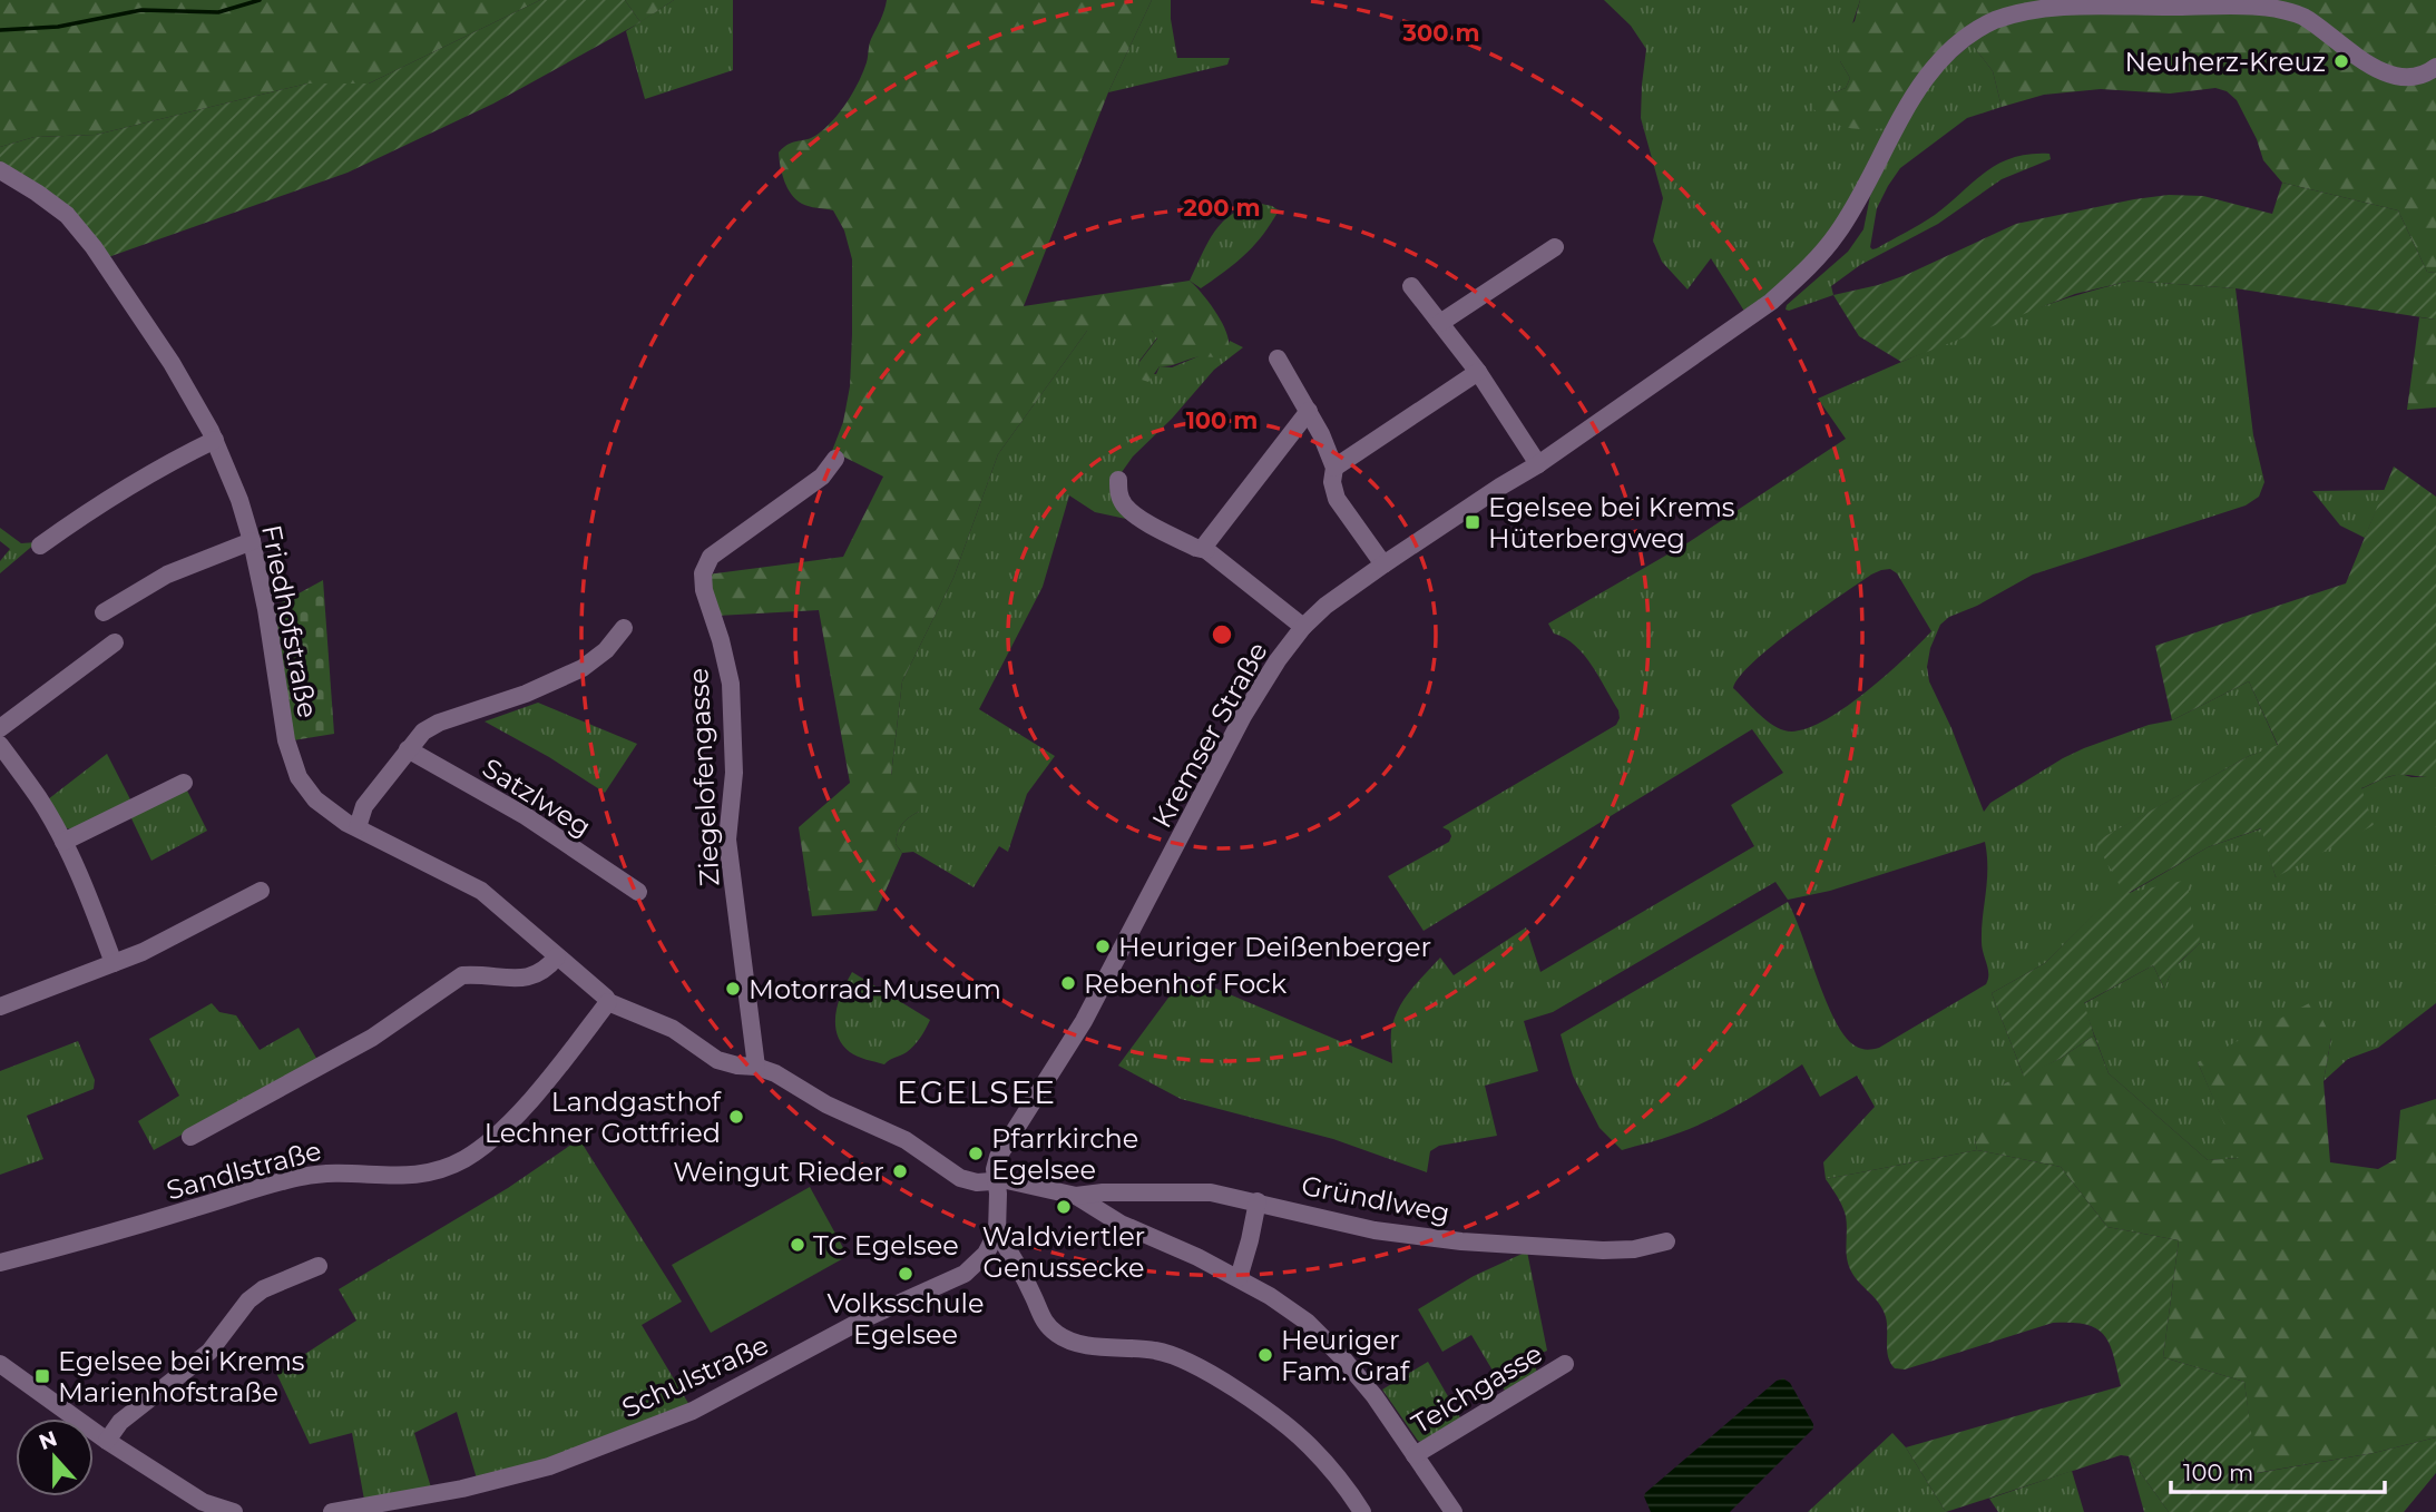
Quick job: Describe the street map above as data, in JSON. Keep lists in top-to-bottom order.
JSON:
{
  "streets": {
    "street": [
      "Friedhofstraße",
      "Kremser Straße",
      "Ziegelofengasse",
      "Satzlweg",
      "Sandlstraße",
      "Gründlweg",
      "Schulstraße",
      "Teichgasse"
    ]
  },
  "crossings": [
    ["Friedhofstraße", "Sandlstraße"]
  ],
  "districts": ["EGELSEE"],
  "places": {
    "other": [
      "Neuherz-Kreuz",
      "Heuriger Deißenberger",
      "Rebenhof Fock",
      "Motorrad-Museum",
      "Landgasthof Lechner Gottfried",
      "Pfarrkirche Egelsee",
      "Weingut Rieder",
      "Waldviertler Genussecke",
      "TC Egelsee",
      "Volksschule Egelsee",
      "Heuriger Fam. Graf"
    ],
    "transit": ["Egelsee bei Krems Hüterbergweg", "Egelsee bei Krems Marienhofstraße"]
  },
  "scale_bar": "100 m",
  "north": "top",
  "rings": ["300 m", "200 m", "100 m"]
}
